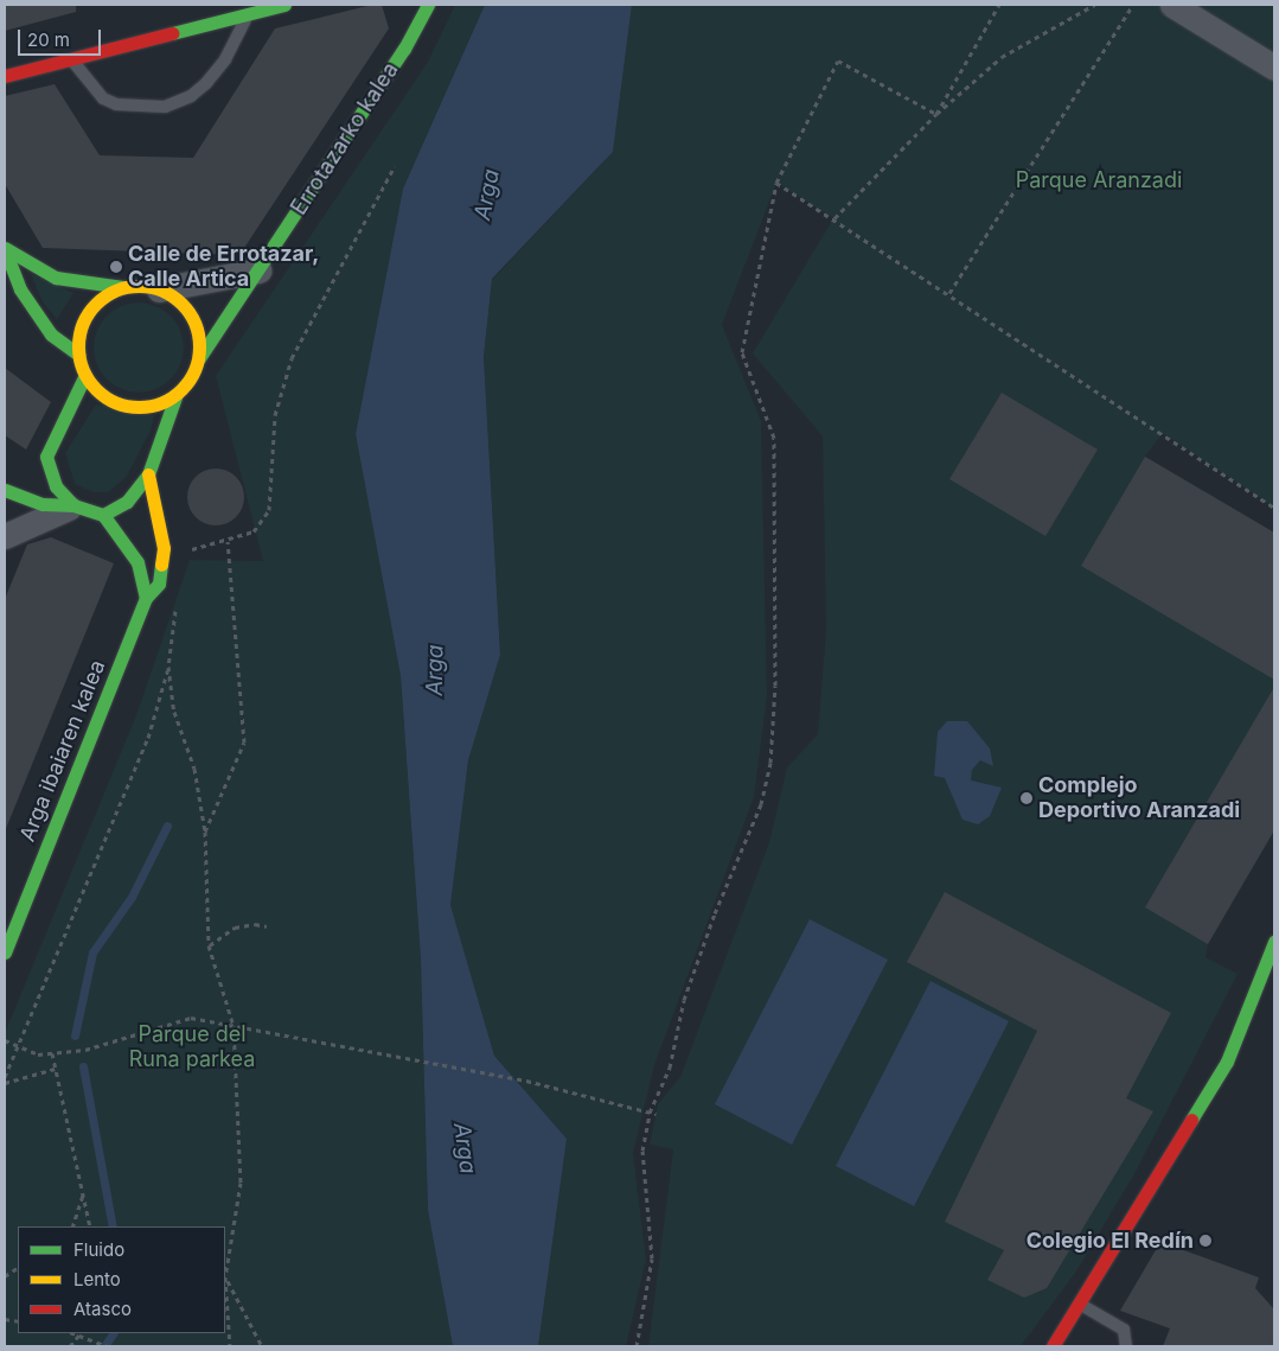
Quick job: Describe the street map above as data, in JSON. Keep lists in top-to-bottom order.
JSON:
{
  "streets": {
    "street": ["Errotazarko kalea", "Arga ibaiaren kalea"]
  },
  "water": ["Arga"],
  "parks": ["Parque Aranzadi", "Parque del Runa parkea"],
  "places": ["Calle de Errotazar, Calle Artica", "Complejo Deportivo Aranzadi", "Colegio El Redín"],
  "legend": ["Fluido", "Lento", "Atasco"],
  "scale_bar": "20 m"
}
